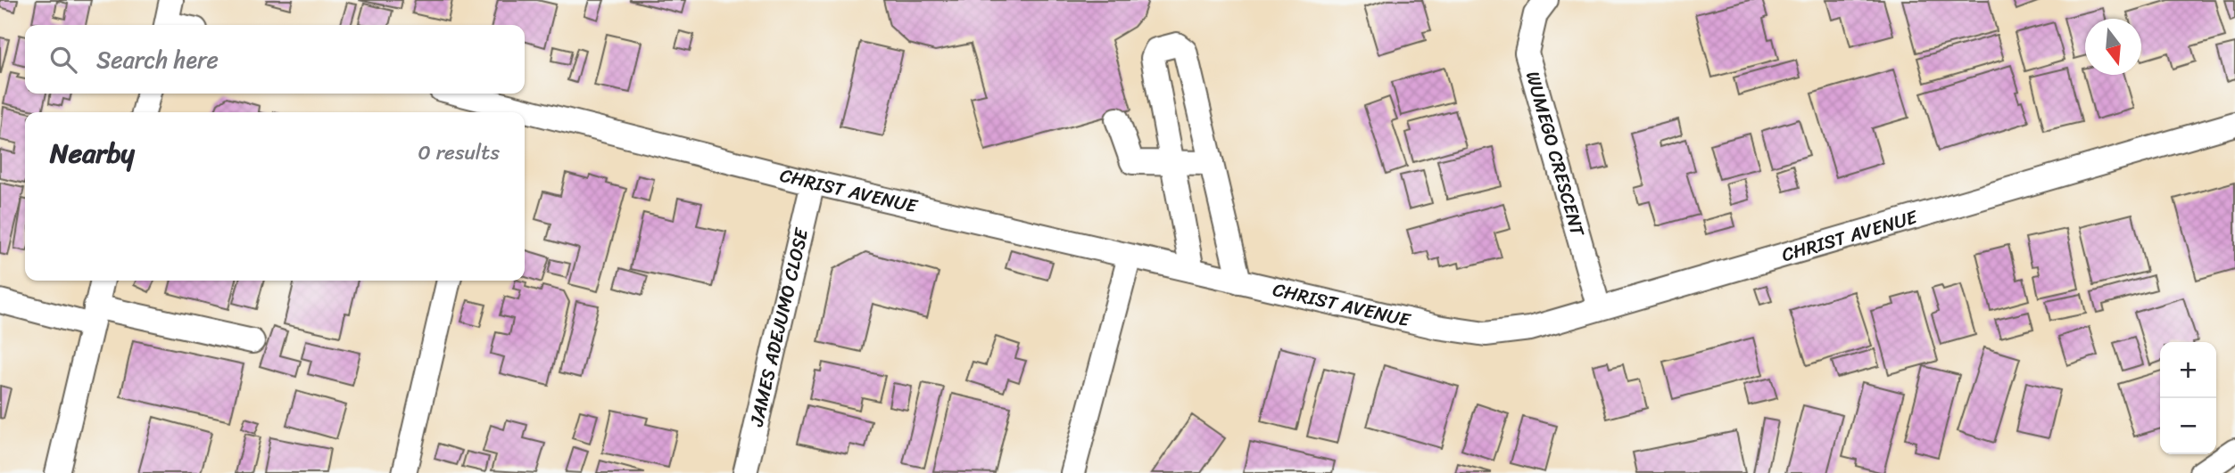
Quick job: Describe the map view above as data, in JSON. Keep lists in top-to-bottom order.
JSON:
{
  "streets": {
    "street": ["WUMEGO CRESCENT", "CHRIST AVENUE", "JAMES ADEJUMO CLOSE"]
  },
  "crossings": [
    ["WUMEGO CRESCENT", "CHRIST AVENUE"],
    ["CHRIST AVENUE", "JAMES ADEJUMO CLOSE"]
  ],
  "north": "bottom",
  "page": {
    "search": "Search here",
    "heading": ["Nearby", "0 results"],
    "map_buttons": ["+", "−"]
  }
}
